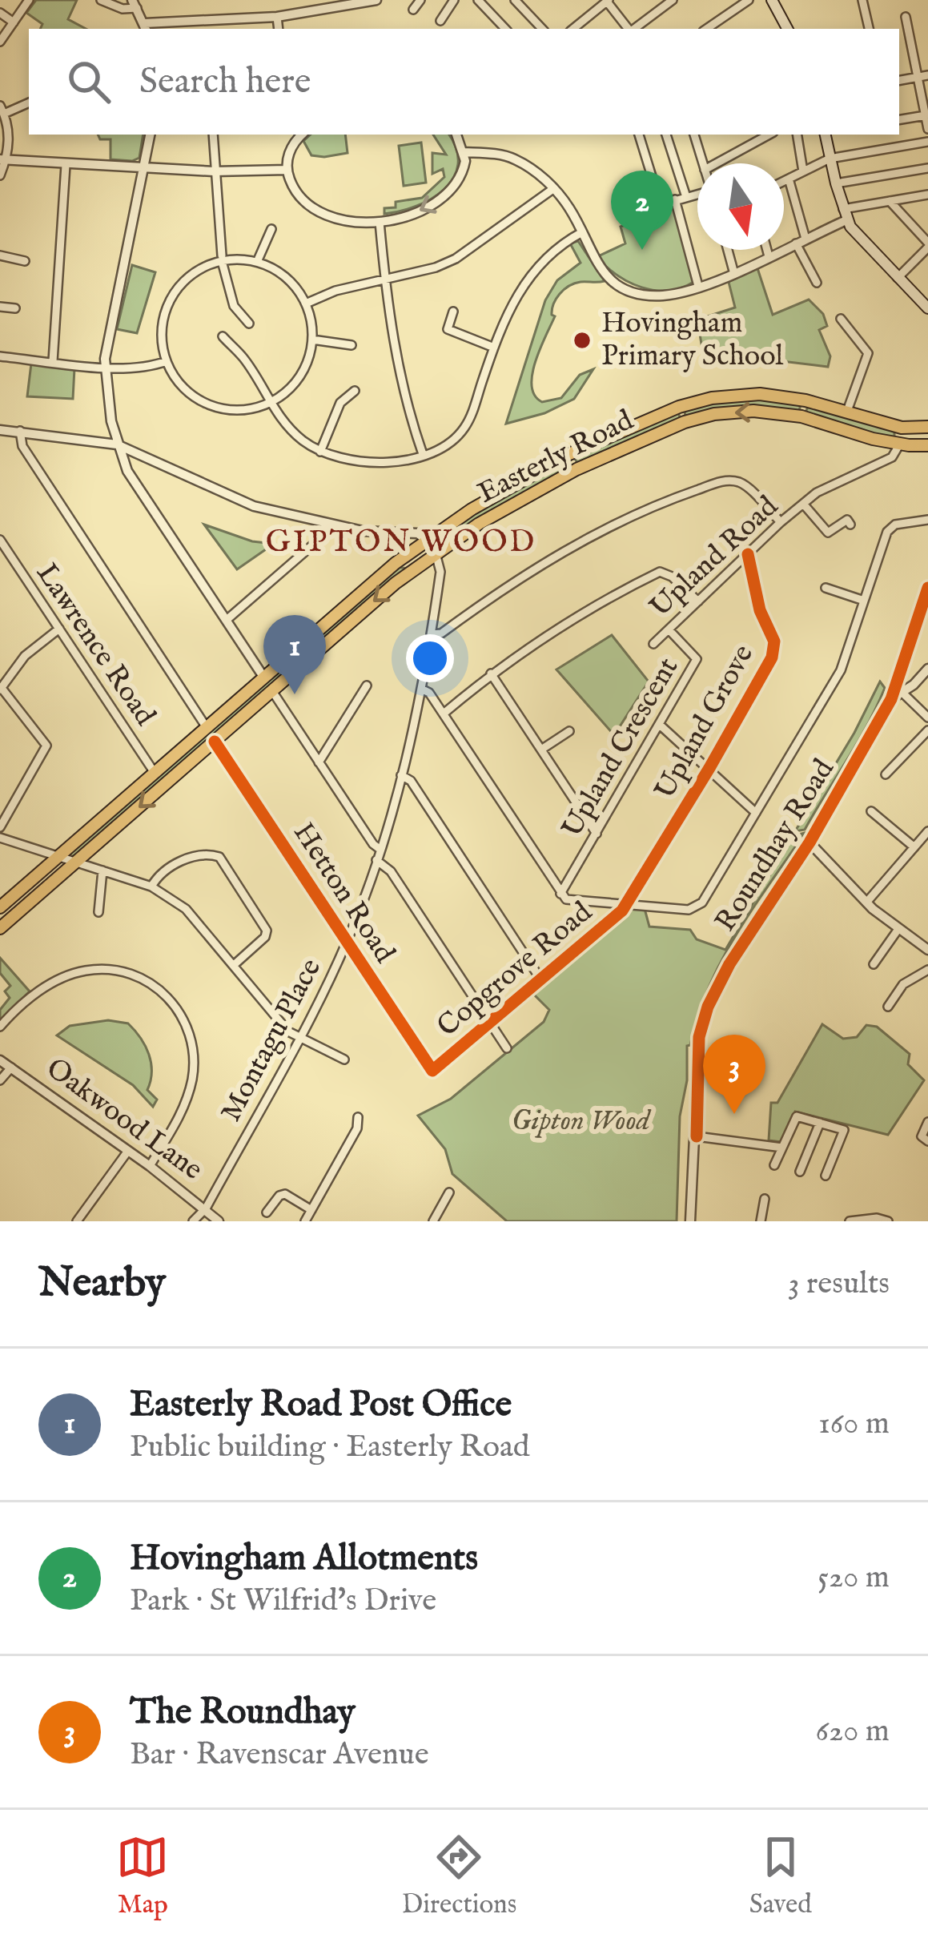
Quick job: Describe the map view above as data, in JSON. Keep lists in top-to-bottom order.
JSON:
{
  "streets": {
    "main road": ["Easterly Road"],
    "street": [
      "Upland Road",
      "Lawrence Road",
      "Upland Grove",
      "Upland Crescent",
      "Roundhay Road",
      "Hetton Road",
      "Copgrove Road",
      "Montagu Place",
      "Oakwood Lane"
    ]
  },
  "crossings": [
    ["Easterly Road", "Upland Road"],
    ["Easterly Road", "Lawrence Road"],
    ["Easterly Road", "Hetton Road"],
    ["Easterly Road", "Montagu Place"],
    ["Upland Road", "Upland Grove"],
    ["Upland Road", "Upland Crescent"],
    ["Upland Grove", "Copgrove Road"],
    ["Hetton Road", "Copgrove Road"],
    ["Hetton Road", "Montagu Place"],
    ["Montagu Place", "Oakwood Lane"]
  ],
  "districts": ["GIPTON WOOD"],
  "parks": ["Gipton Wood"],
  "places": ["Hovingham Primary School"],
  "north": "bottom",
  "page": {
    "search": "Search here",
    "pins": ["2", "1", "3"],
    "heading": ["Nearby", "3 results"],
    "list": [
      {
        "mark": "1",
        "name": "Easterly Road Post Office",
        "note": "Public building · Easterly Road",
        "value": "160 m"
      },
      {
        "mark": "2",
        "name": "Hovingham Allotments",
        "note": "Park · St Wilfrid's Drive",
        "value": "520 m"
      },
      {
        "mark": "3",
        "name": "The Roundhay",
        "note": "Bar · Ravenscar Avenue",
        "value": "620 m"
      }
    ],
    "nav": ["Map", "Directions", "Saved"]
  }
}
